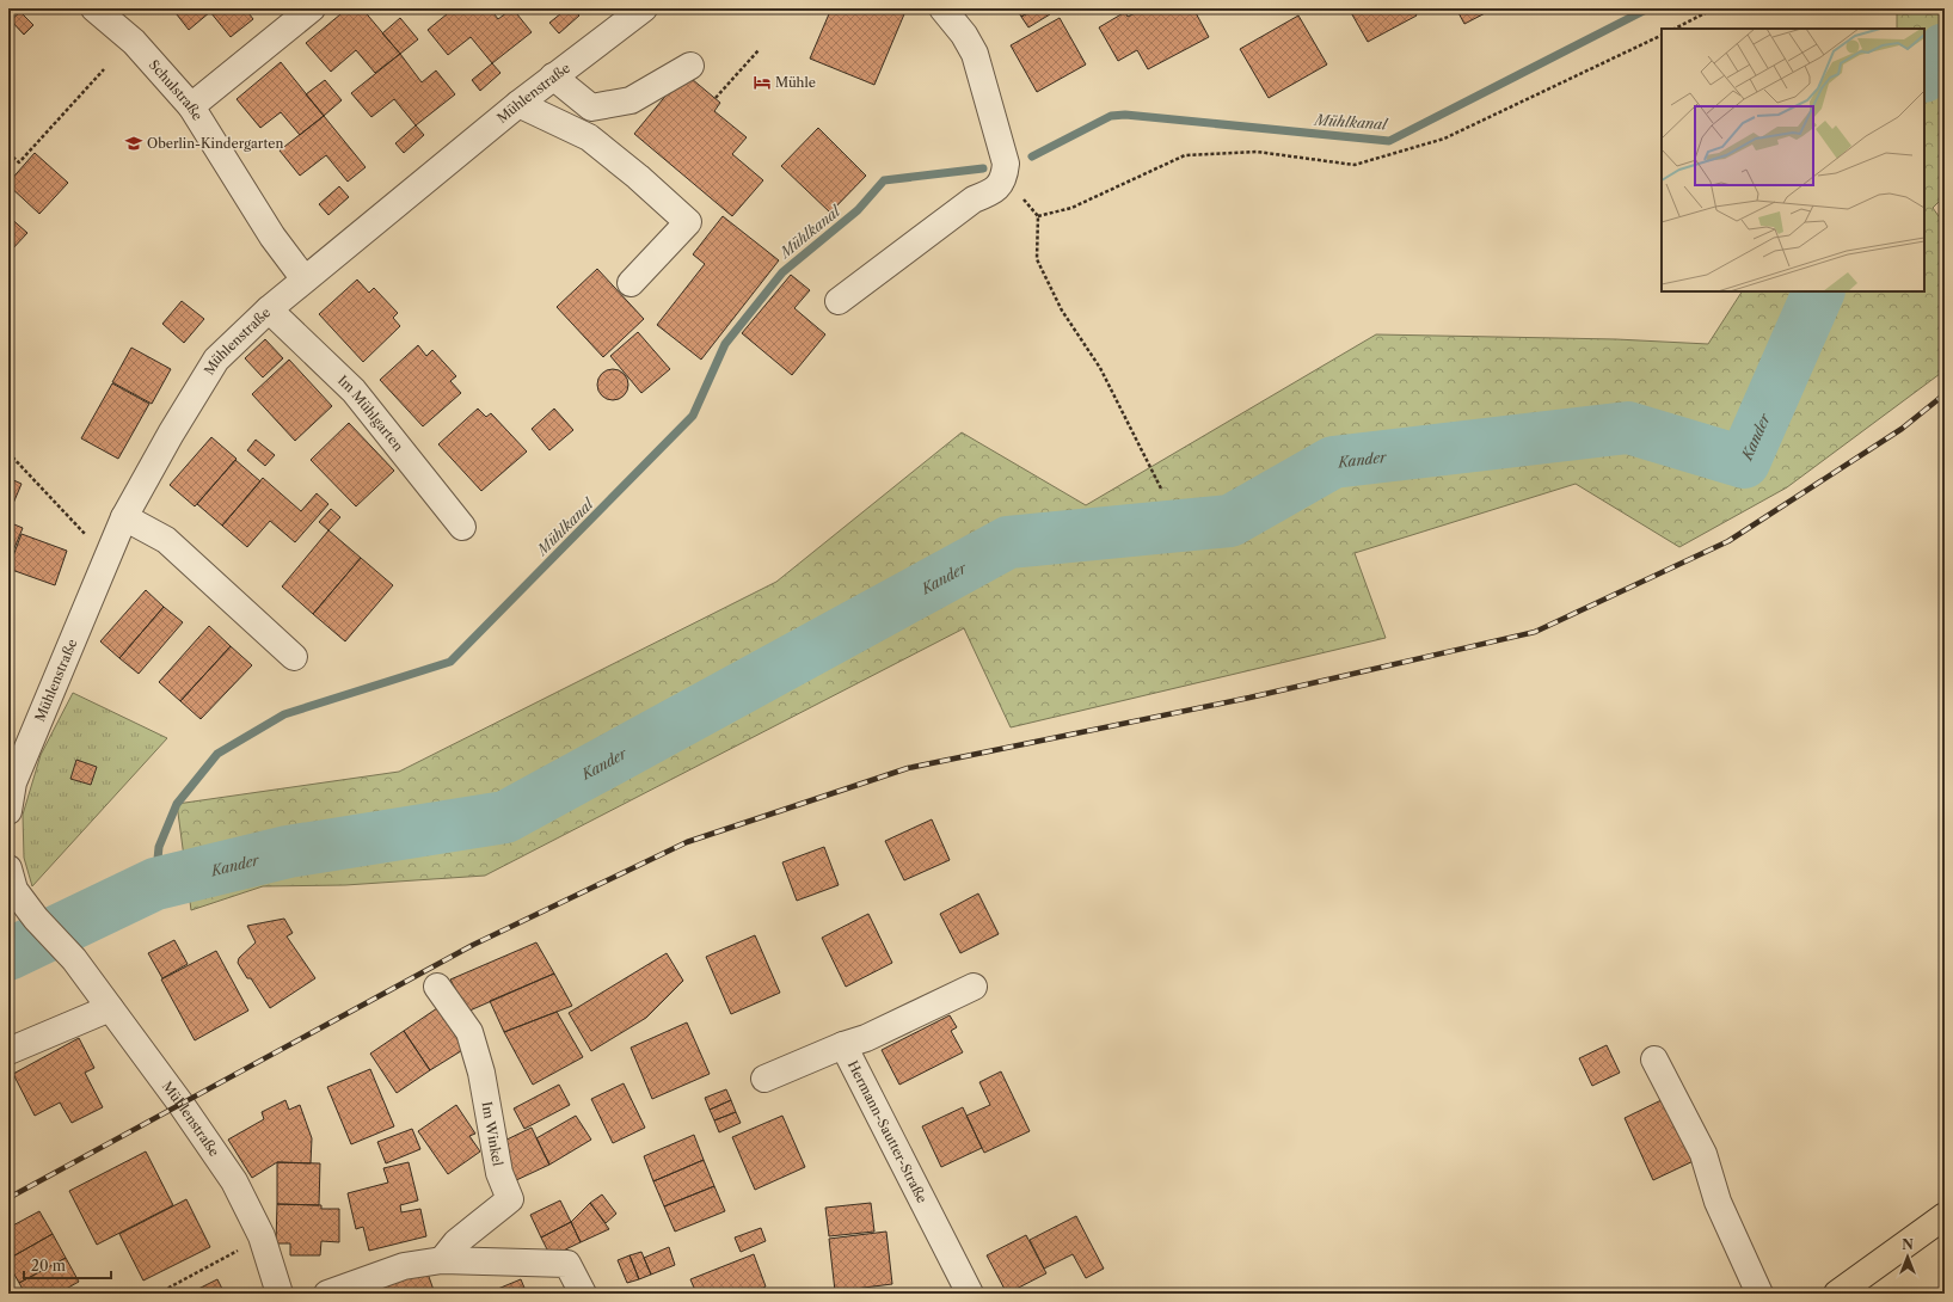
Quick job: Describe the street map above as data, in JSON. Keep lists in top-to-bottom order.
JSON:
{
  "streets": {
    "street": [
      "Schulstraße",
      "Mühlenstraße",
      "Im Mühlgarten",
      "Hermann-Sautter-Straße",
      "Im Winkel"
    ]
  },
  "crossings": [
    ["Schulstraße", "Mühlenstraße"],
    ["Mühlenstraße", "Im Mühlgarten"]
  ],
  "water": ["Mühlkanal", "Kander"],
  "places": {
    "hotel": ["Mühle"],
    "school or university": ["Oberlin-Kindergarten"]
  },
  "scale_bar": "20 m",
  "north": "top"
}
